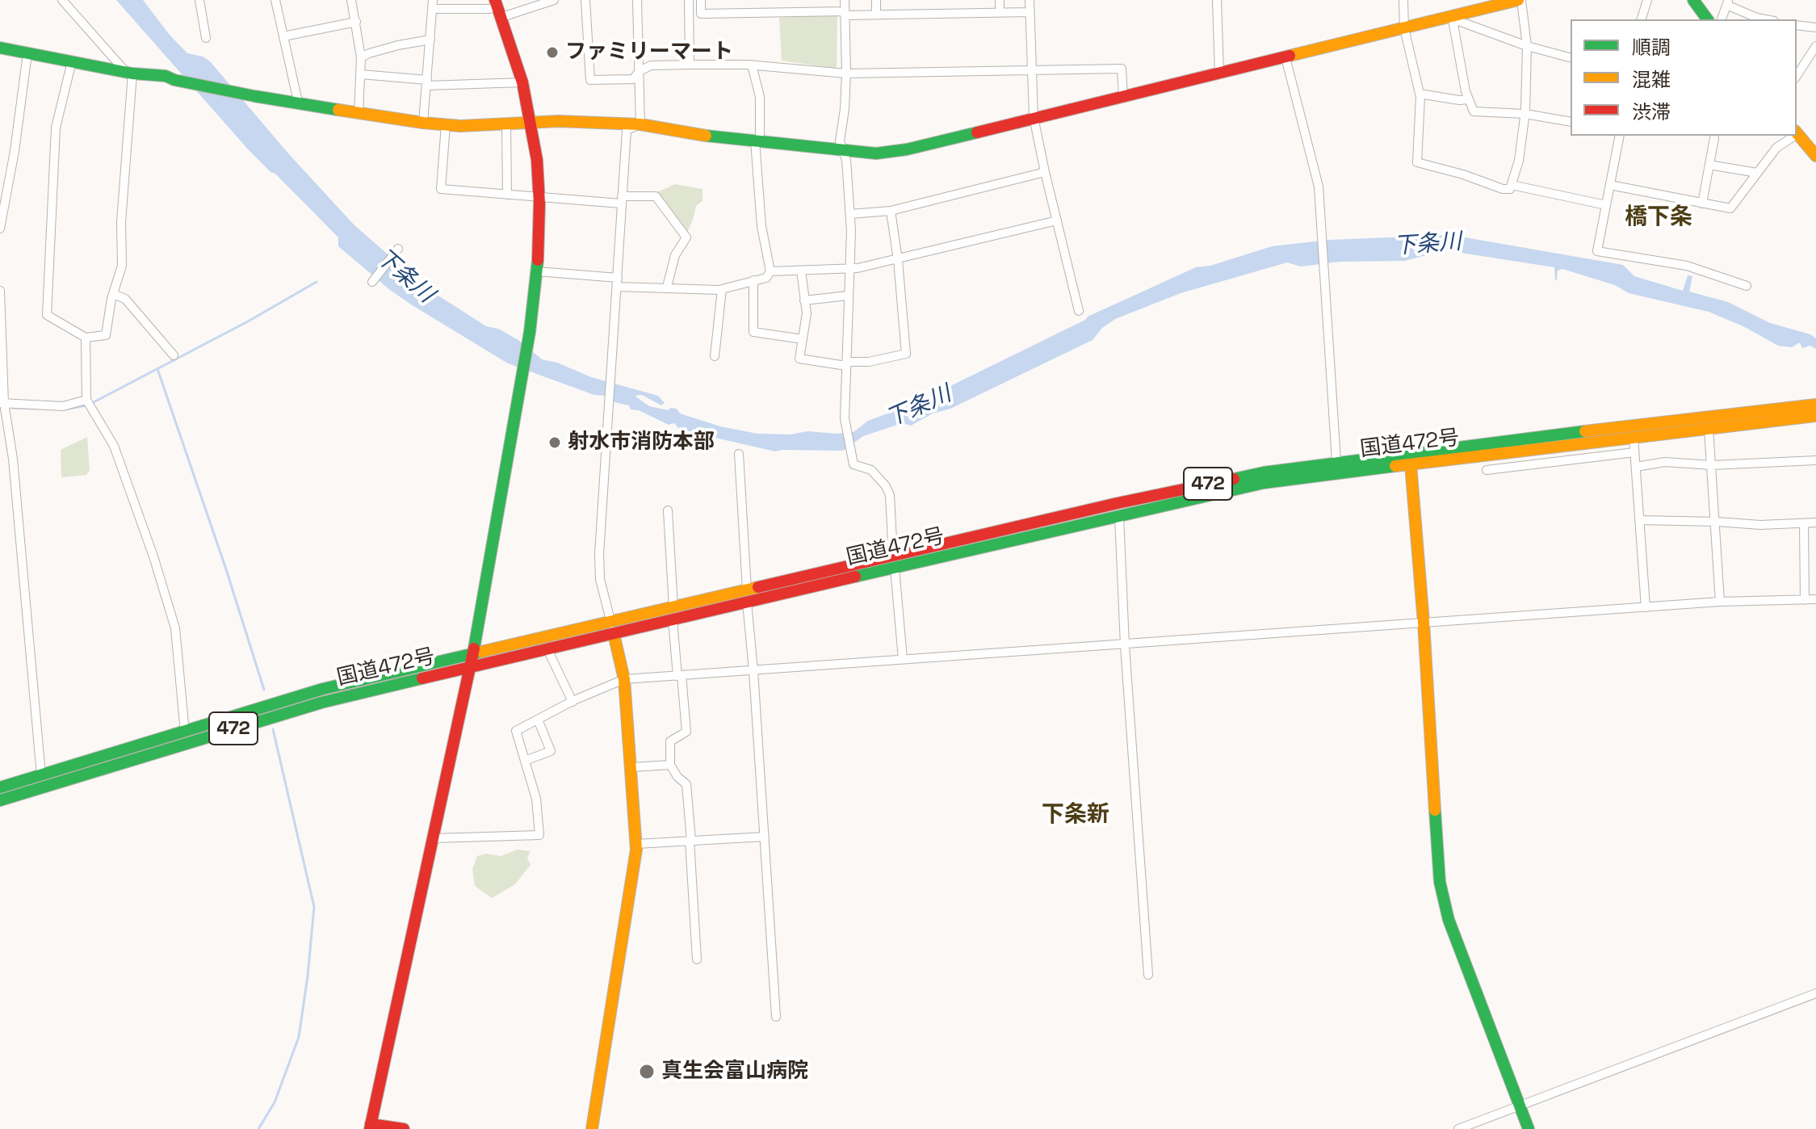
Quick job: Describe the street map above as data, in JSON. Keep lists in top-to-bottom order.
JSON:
{
  "streets": {
    "main road": ["国道472号", "472"]
  },
  "districts": ["橋下条", "下条新"],
  "water": ["下条川"],
  "places": ["ファミリーマート", "射水市消防本部", "真生会富山病院"],
  "legend": ["順調", "混雑", "渋滞"]
}
